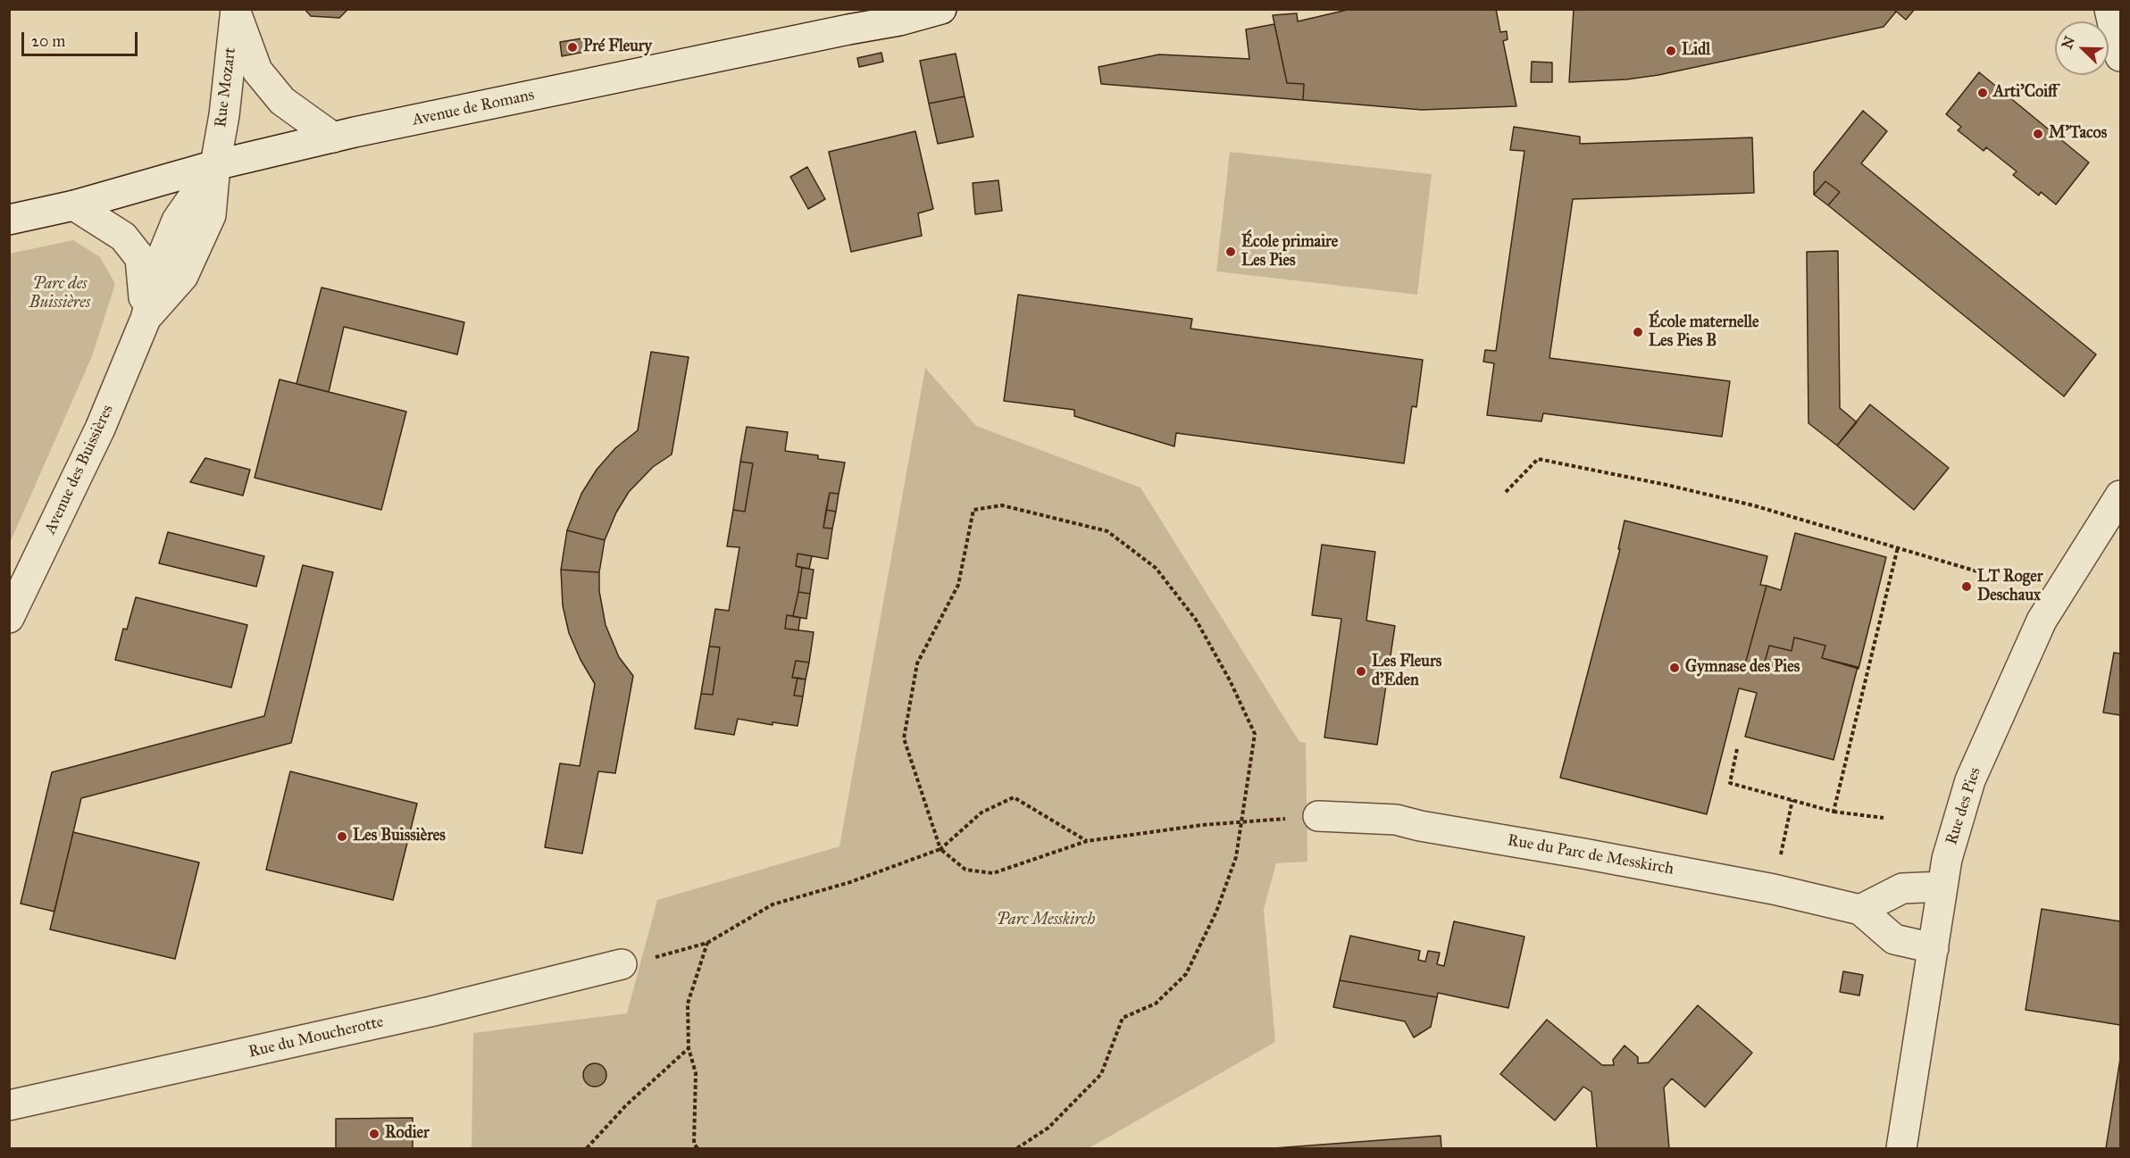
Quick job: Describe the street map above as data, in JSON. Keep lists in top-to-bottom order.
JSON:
{
  "streets": {
    "street": [
      "Rue Mozart",
      "Avenue de Romans",
      "Avenue des Buissières",
      "Rue des Pies",
      "Rue du Parc de Messkirch",
      "Rue du Moucherotte"
    ]
  },
  "crossings": [
    ["Rue Mozart", "Avenue de Romans"],
    ["Rue Mozart", "Avenue des Buissières"],
    ["Avenue de Romans", "Avenue des Buissières"],
    ["Rue des Pies", "Rue du Parc de Messkirch"]
  ],
  "parks": ["Parc des Buissières", "Parc Messkirch"],
  "places": [
    "Pré Fleury",
    "Lidl",
    "Arti'Coiff",
    "M'Tacos",
    "École primaire Les Pies",
    "École maternelle Les Pies B",
    "LT Roger Deschaux",
    "Gymnase des Pies",
    "Les Fleurs d'Eden",
    "Les Buissières",
    "Rodier"
  ],
  "scale_bar": "20 m",
  "north": "top left"
}
